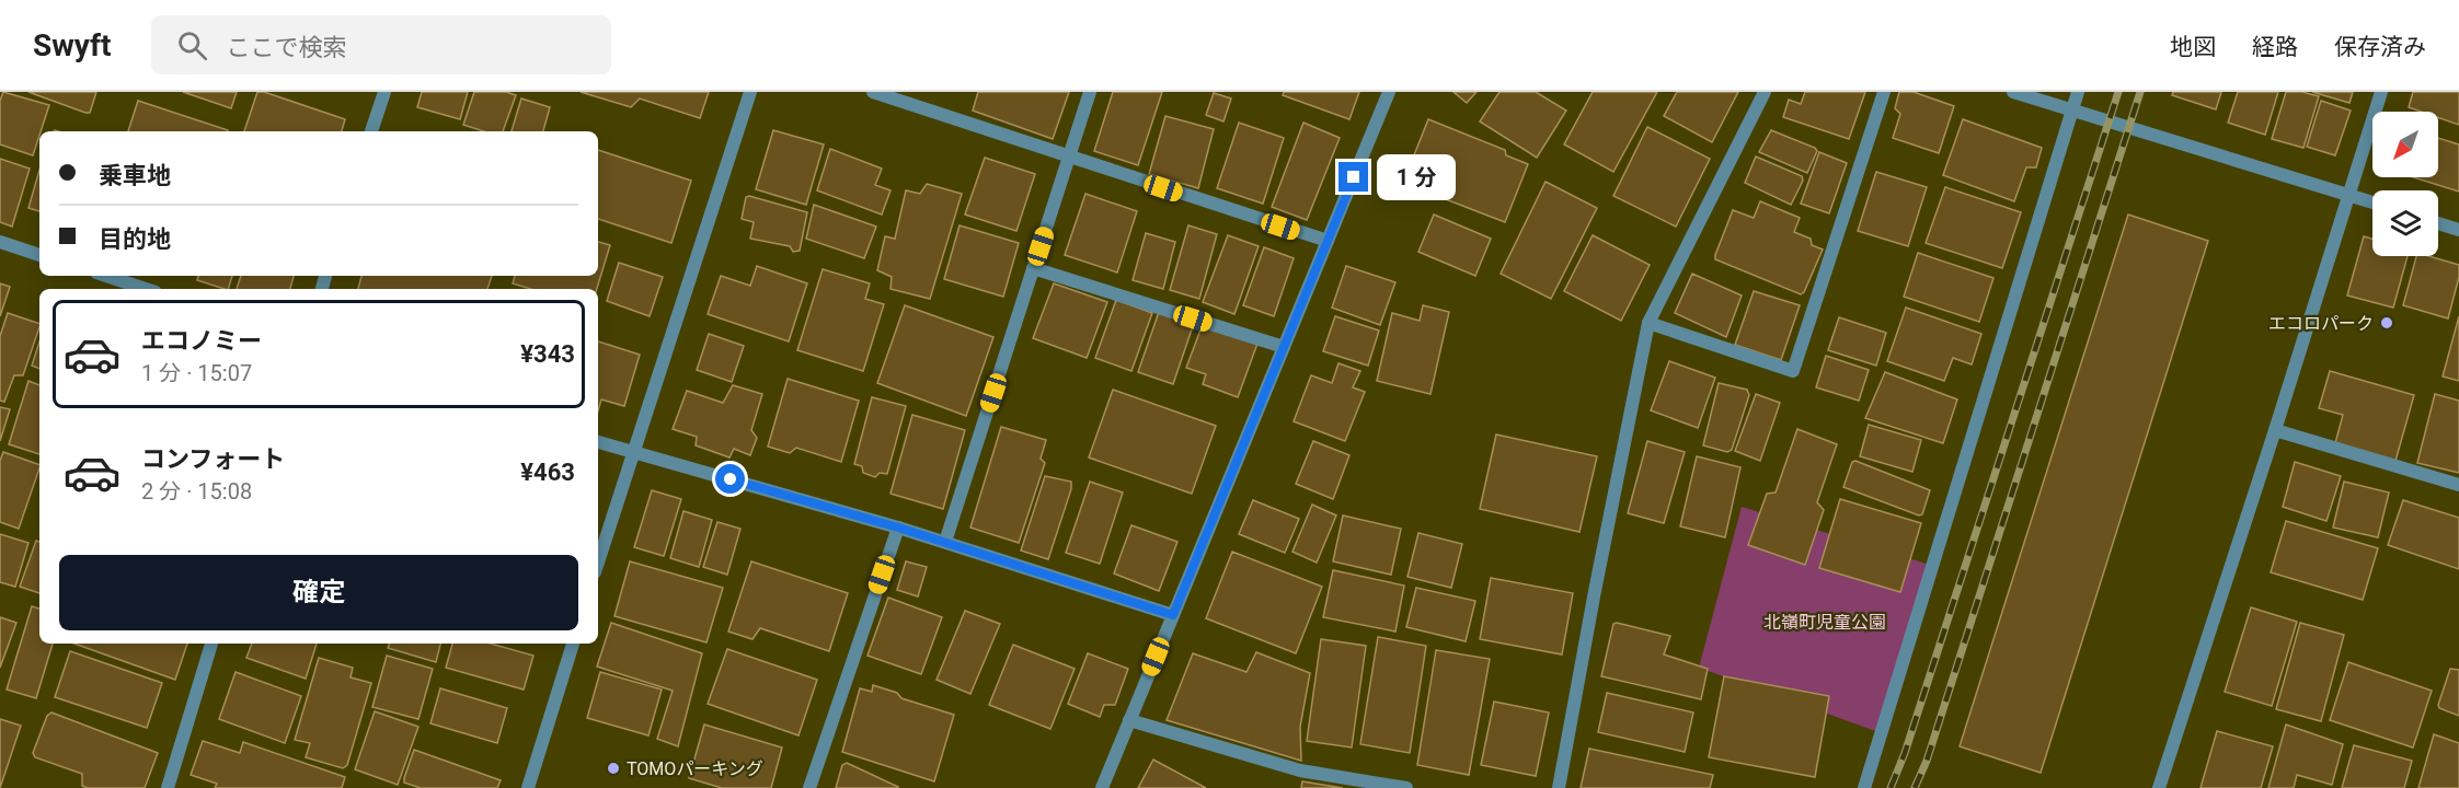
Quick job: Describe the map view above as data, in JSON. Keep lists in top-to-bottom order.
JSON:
{
  "parks": ["北嶺町児童公園"],
  "places": ["エコロパーク", "TOMOパーキング"],
  "north": "bottom left",
  "page": {
    "header": "Swyft",
    "search": "ここで検索",
    "nav": ["地図", "経路", "保存済み"],
    "banner": ["乗車地", "目的地"],
    "bubble": "1 分",
    "list": [
      {
        "name": "エコノミー",
        "note": "1 分 · 15:07",
        "value": "¥343"
      },
      {
        "name": "コンフォート",
        "note": "2 分 · 15:08",
        "value": "¥463"
      }
    ],
    "buttons": "確定"
  }
}
